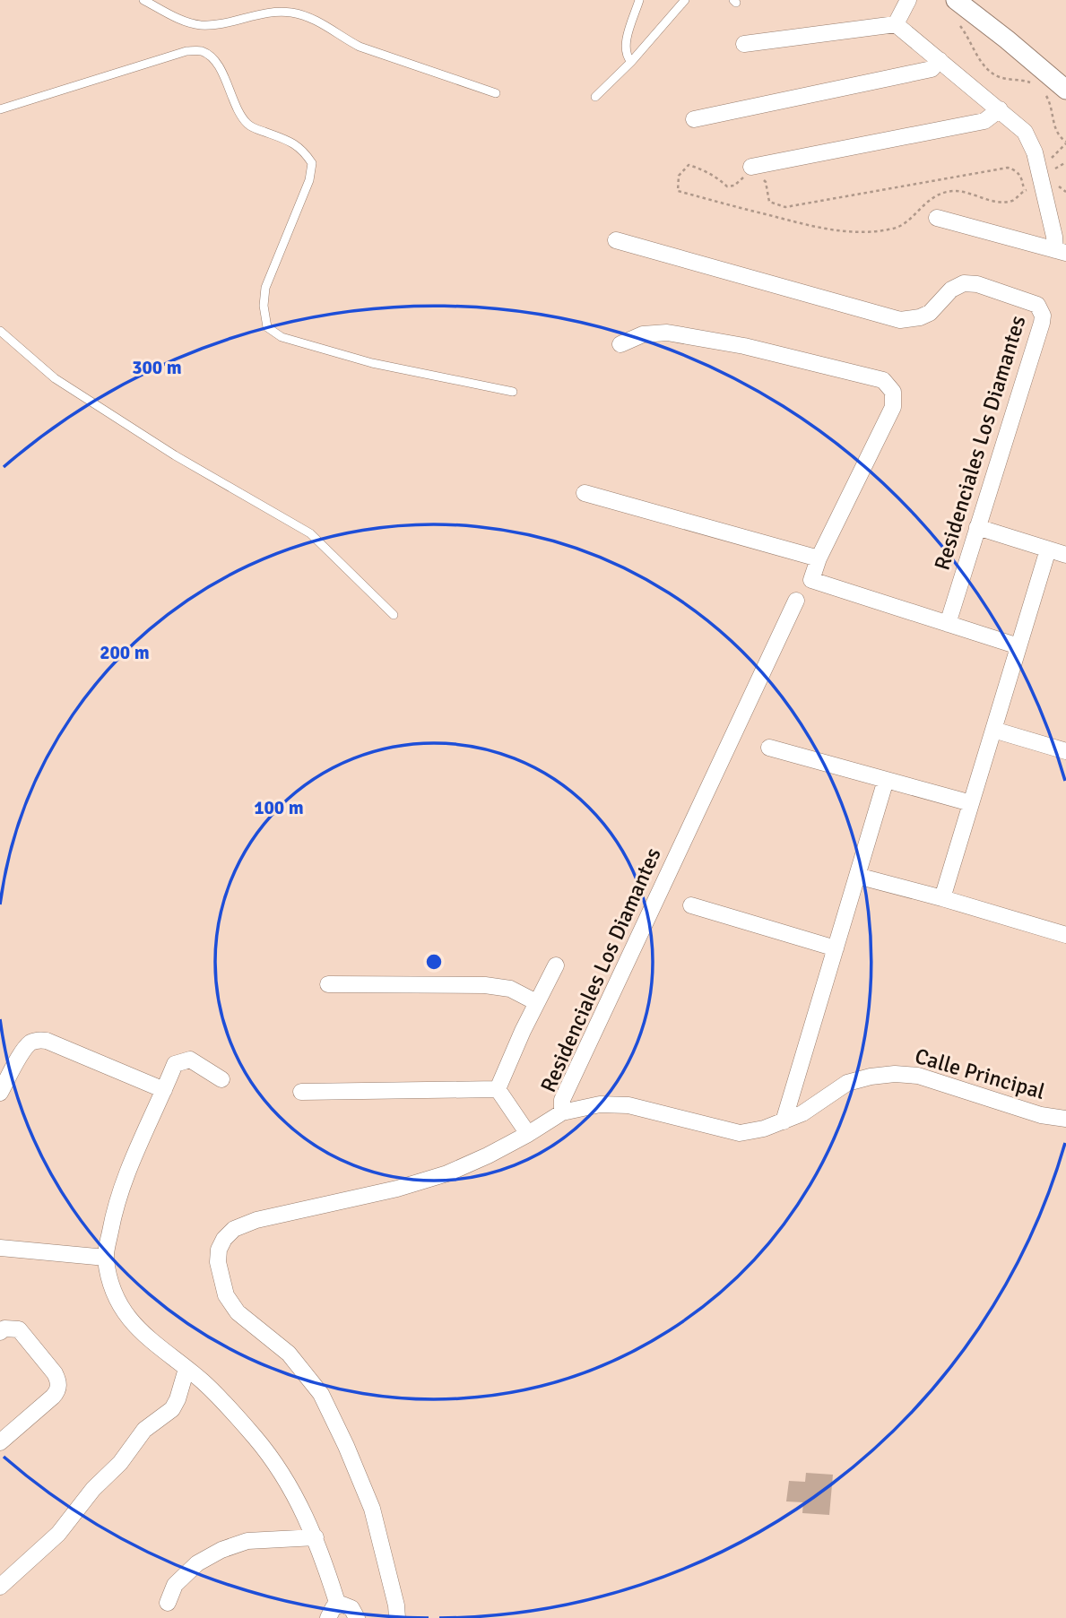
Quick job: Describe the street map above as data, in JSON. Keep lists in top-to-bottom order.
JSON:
{
  "streets": {
    "street": ["Residenciales Los Diamantes", "Calle Principal"]
  },
  "crossings": [
    ["Residenciales Los Diamantes", "Calle Principal"]
  ],
  "rings": ["300 m", "200 m", "100 m"]
}
